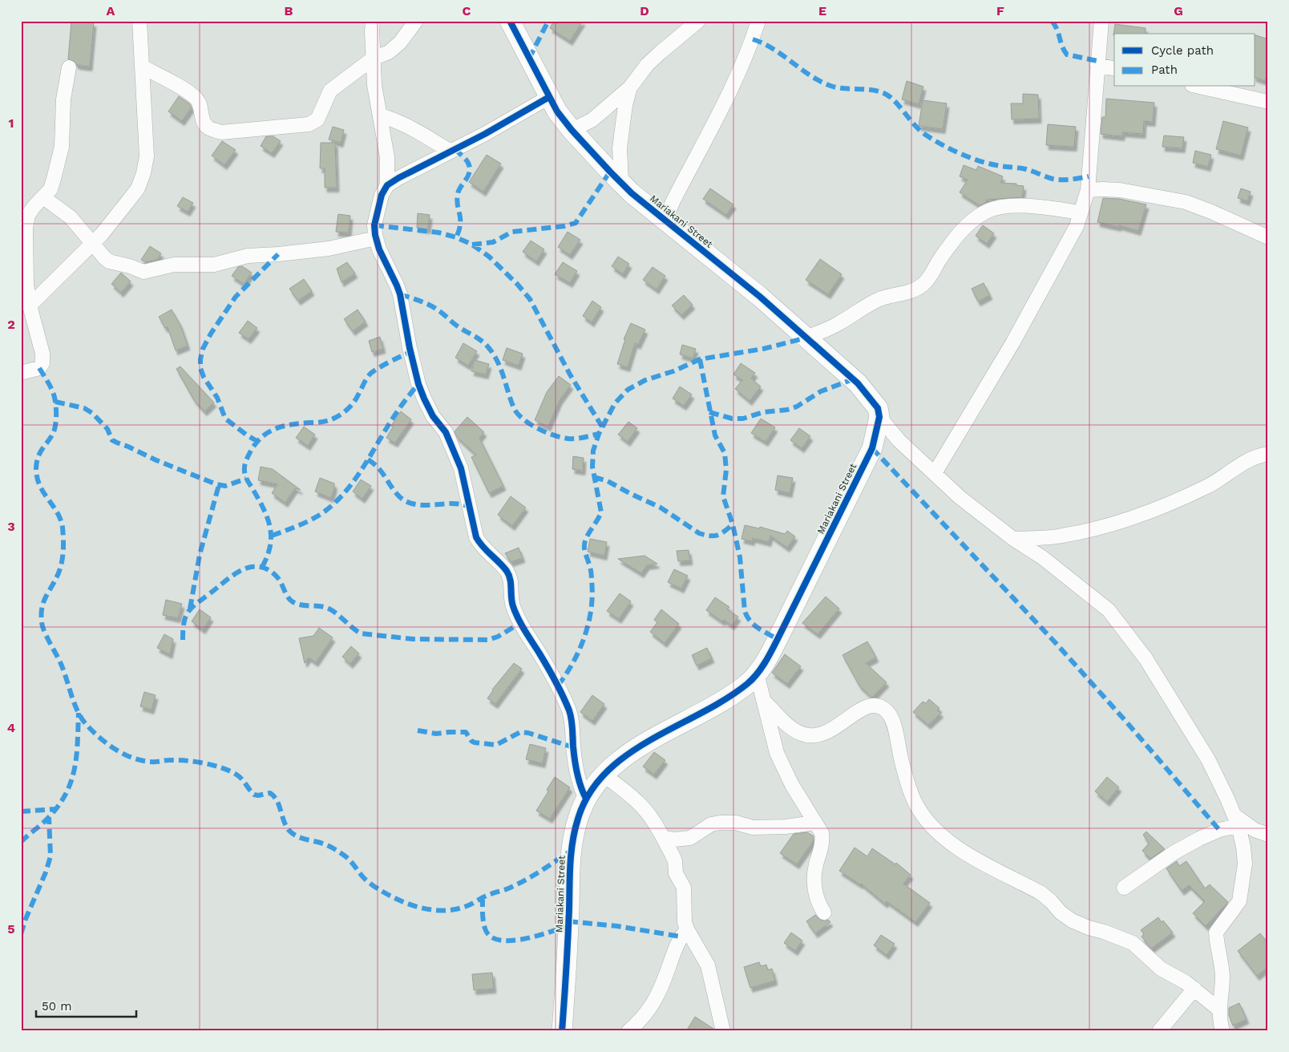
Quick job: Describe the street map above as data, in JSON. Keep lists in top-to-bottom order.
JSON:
{
  "streets": {
    "street": ["Mariakani Street"]
  },
  "legend": ["Cycle path", "Path"],
  "scale_bar": "50 m",
  "grid": {
    "columns": [
      "A",
      "B",
      "C",
      "D",
      "E",
      "F",
      "G"
    ],
    "rows": [
      "1",
      "2",
      "3",
      "4",
      "5"
    ]
  }
}
